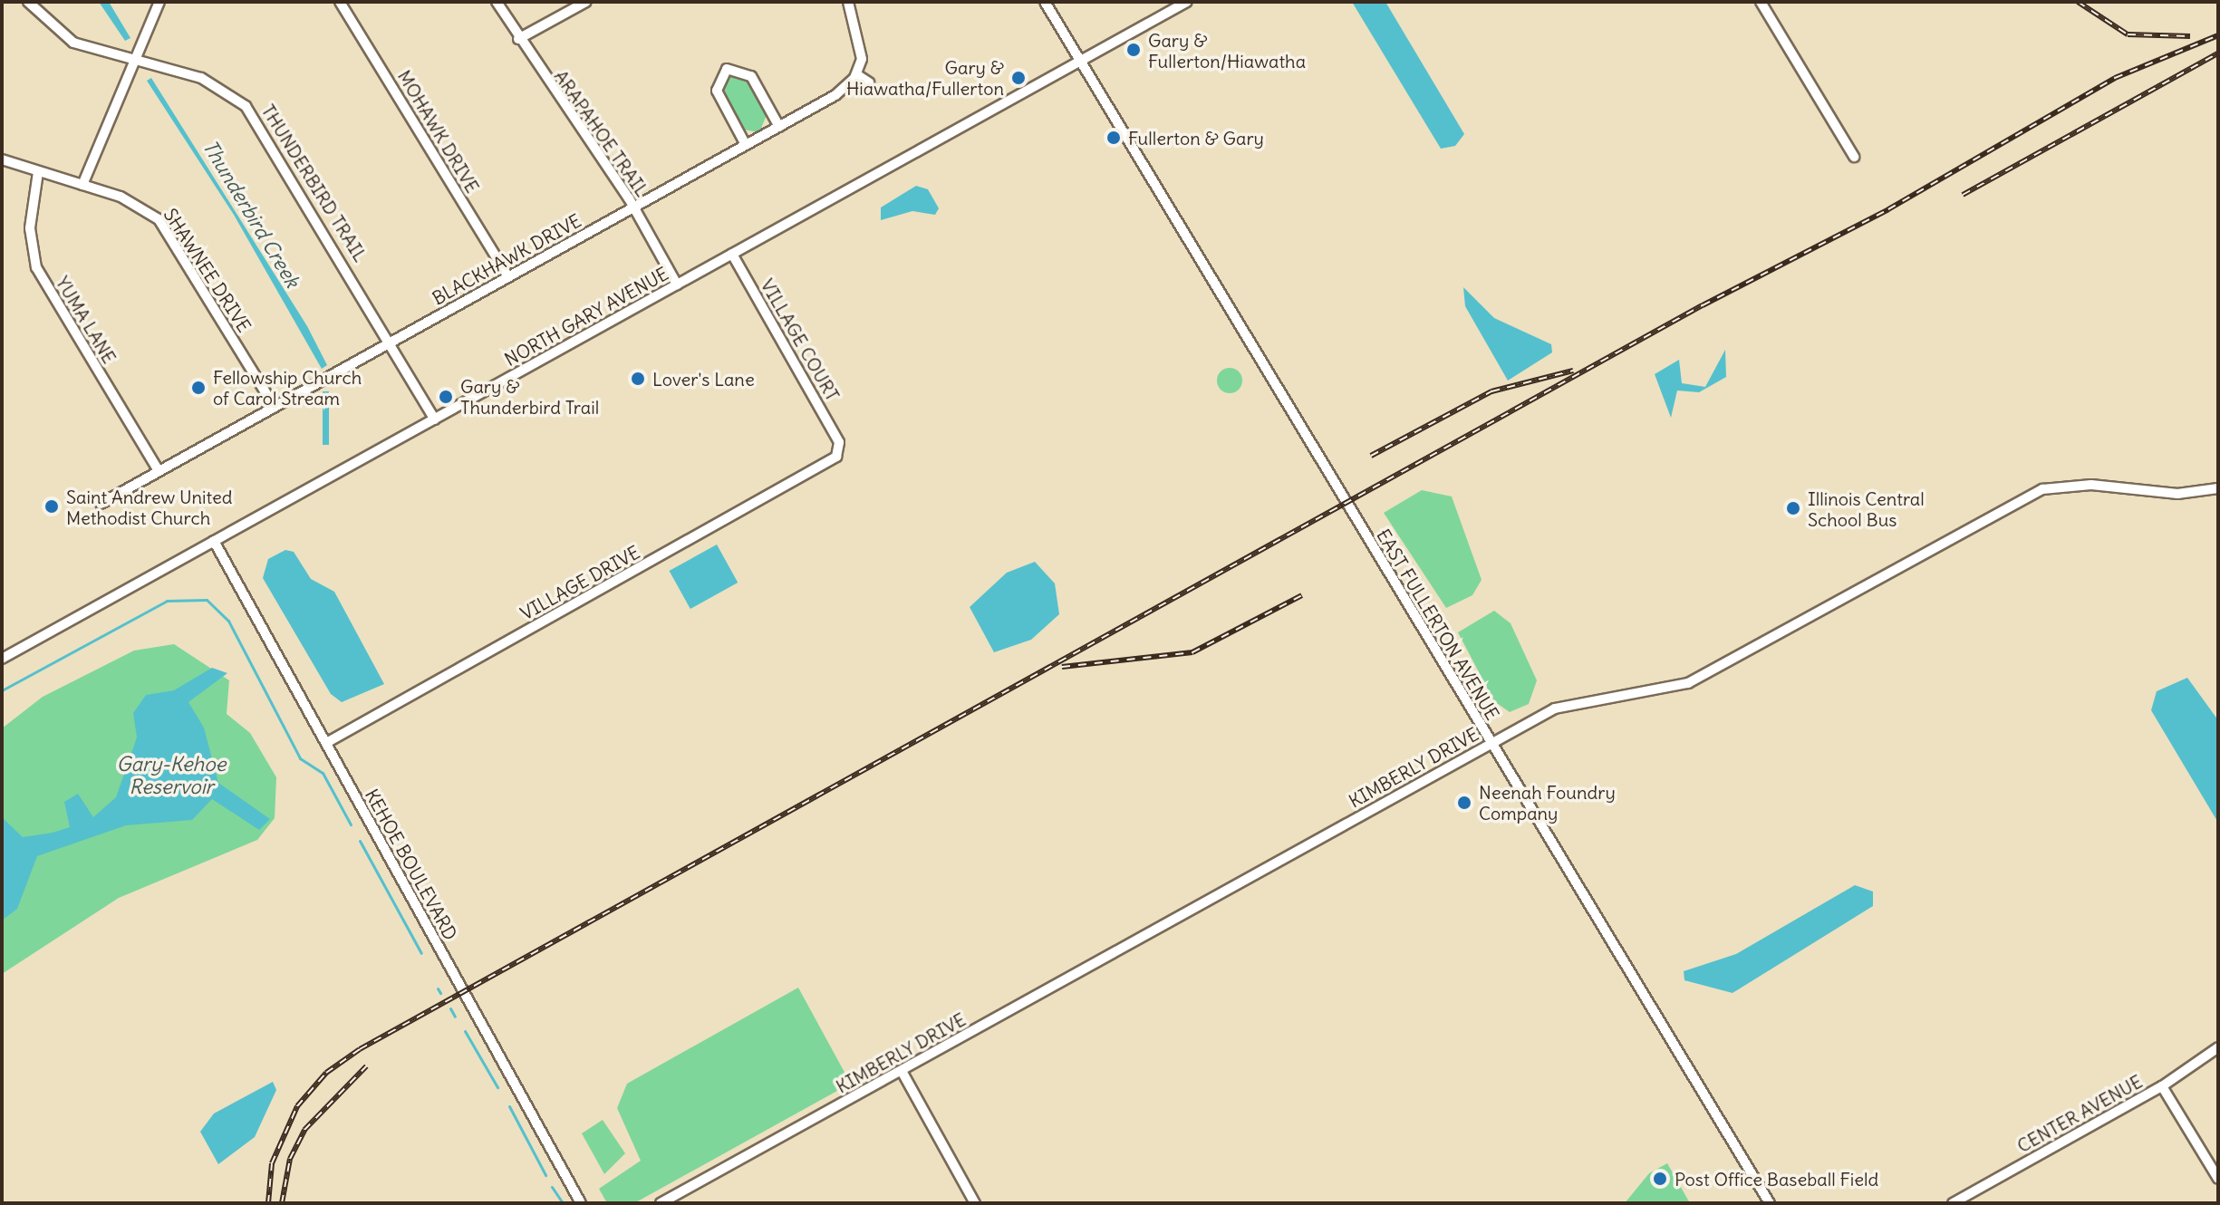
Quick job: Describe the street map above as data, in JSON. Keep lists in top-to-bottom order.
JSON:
{
  "streets": {
    "street": [
      "MOHAWK DRIVE",
      "ARAPAHOE TRAIL",
      "THUNDERBIRD TRAIL",
      "BLACKHAWK DRIVE",
      "SHAWNEE DRIVE",
      "NORTH GARY AVENUE",
      "YUMA LANE",
      "VILLAGE COURT",
      "VILLAGE DRIVE",
      "EAST FULLERTON AVENUE",
      "KIMBERLY DRIVE",
      "KEHOE BOULEVARD",
      "CENTER AVENUE"
    ]
  },
  "crossings": [
    ["MOHAWK DRIVE", "BLACKHAWK DRIVE"],
    ["ARAPAHOE TRAIL", "BLACKHAWK DRIVE"],
    ["ARAPAHOE TRAIL", "NORTH GARY AVENUE"],
    ["THUNDERBIRD TRAIL", "BLACKHAWK DRIVE"],
    ["THUNDERBIRD TRAIL", "NORTH GARY AVENUE"],
    ["BLACKHAWK DRIVE", "SHAWNEE DRIVE"],
    ["BLACKHAWK DRIVE", "YUMA LANE"],
    ["SHAWNEE DRIVE", "YUMA LANE"],
    ["NORTH GARY AVENUE", "VILLAGE COURT"],
    ["NORTH GARY AVENUE", "EAST FULLERTON AVENUE"],
    ["NORTH GARY AVENUE", "KEHOE BOULEVARD"],
    ["VILLAGE COURT", "VILLAGE DRIVE"],
    ["VILLAGE DRIVE", "KEHOE BOULEVARD"],
    ["EAST FULLERTON AVENUE", "KIMBERLY DRIVE"]
  ],
  "water": ["Thunderbird Creek", "Gary-Kehoe Reservoir"],
  "places": [
    "Gary & Fullerton/Hiawatha",
    "Gary & Hiawatha/Fullerton",
    "Fullerton & Gary",
    "Lover's Lane",
    "Fellowship Church of Carol Stream",
    "Gary & Thunderbird Trail",
    "Saint Andrew United Methodist Church",
    "Illinois Central School Bus",
    "Neenah Foundry Company",
    "Post Office Baseball Field"
  ]
}
